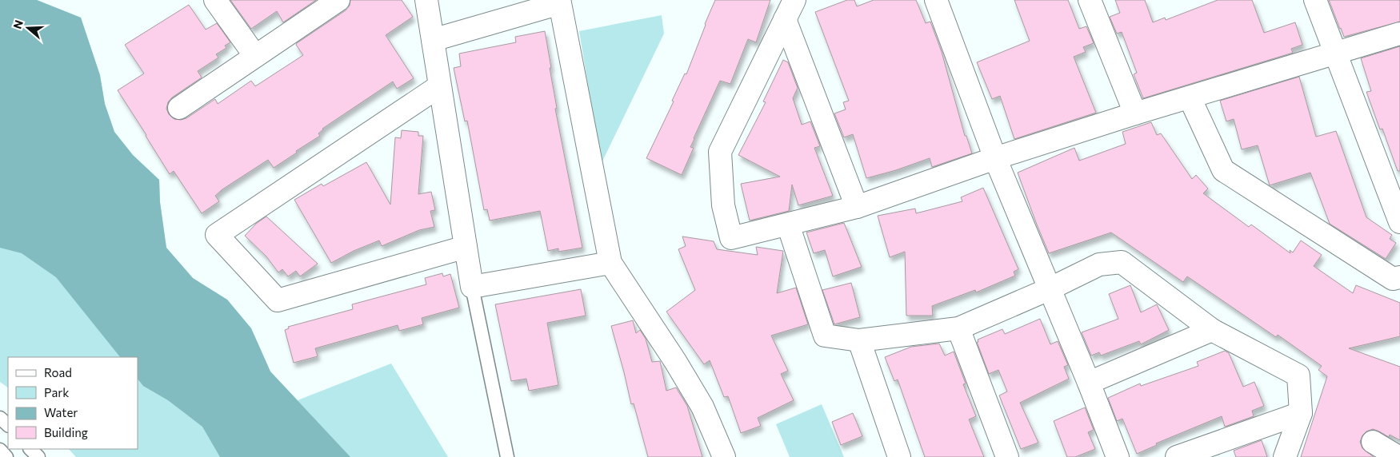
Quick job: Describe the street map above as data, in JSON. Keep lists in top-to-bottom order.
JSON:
{
  "legend": [
    "Road",
    "Park",
    "Water",
    "Building"
  ],
  "north": "left"
}
